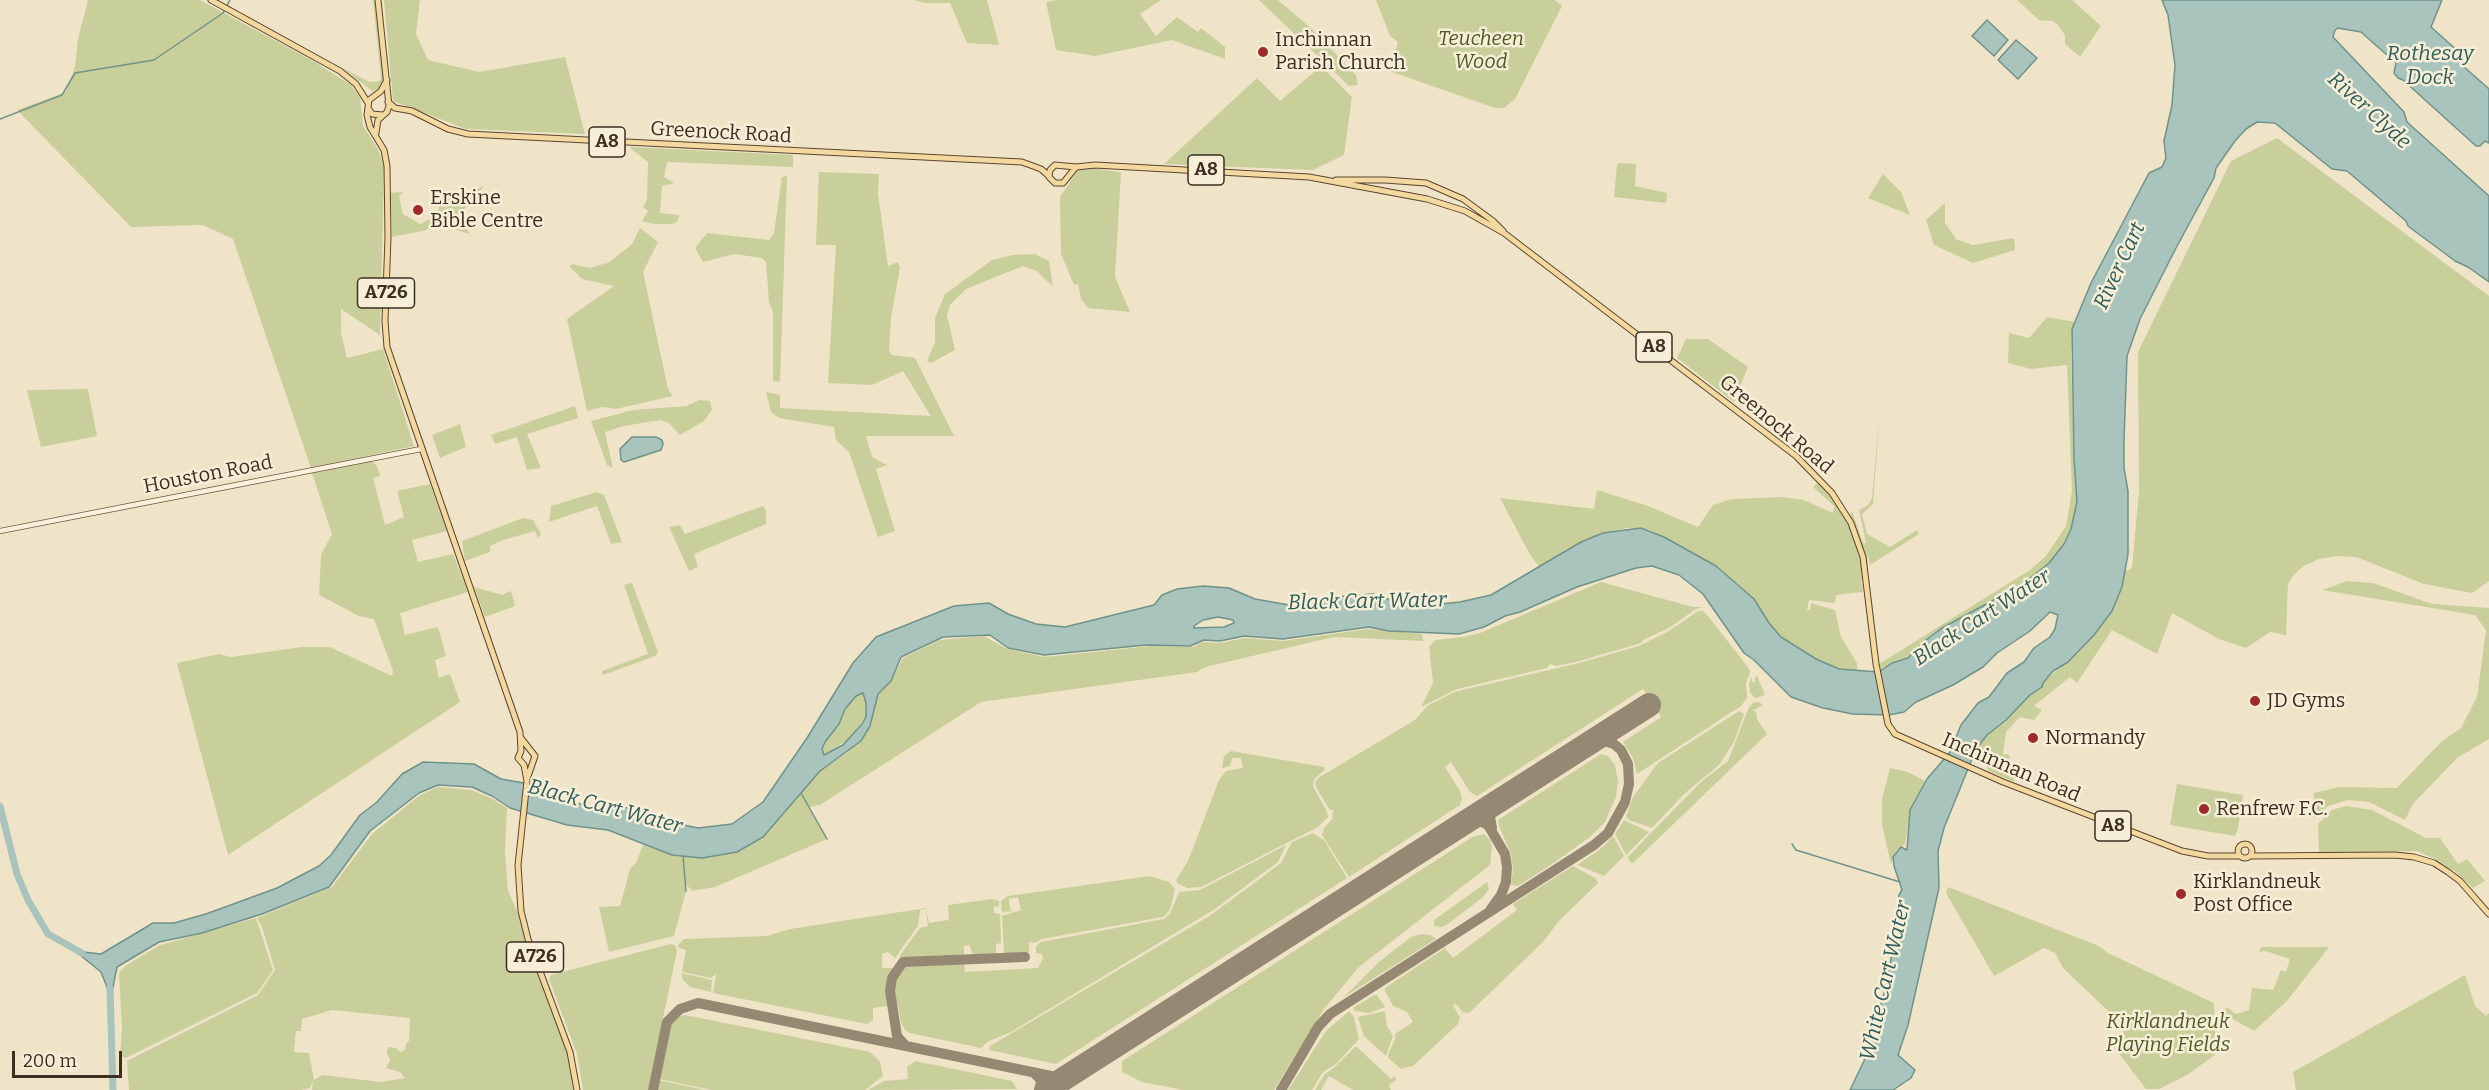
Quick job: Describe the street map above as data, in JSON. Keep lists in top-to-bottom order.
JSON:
{
  "streets": {
    "main road": [
      "Greenock Road",
      "A8",
      "A726",
      "Houston Road",
      "Inchinnan Road"
    ]
  },
  "crossings": [
    ["Greenock Road", "A8"],
    ["Greenock Road", "A726"],
    ["Greenock Road", "Inchinnan Road"],
    ["A726", "Houston Road"]
  ],
  "water": [
    "Rothesay Dock",
    "River Clyde",
    "River Cart",
    "Black Cart Water",
    "White Cart Water"
  ],
  "parks": ["Teucheen Wood", "Kirklandneuk Playing Fields"],
  "places": [
    "Inchinnan Parish Church",
    "Erskine Bible Centre",
    "JD Gyms",
    "Normandy",
    "Renfrew F.C.",
    "Kirklandneuk Post Office"
  ],
  "scale_bar": "200 m"
}
